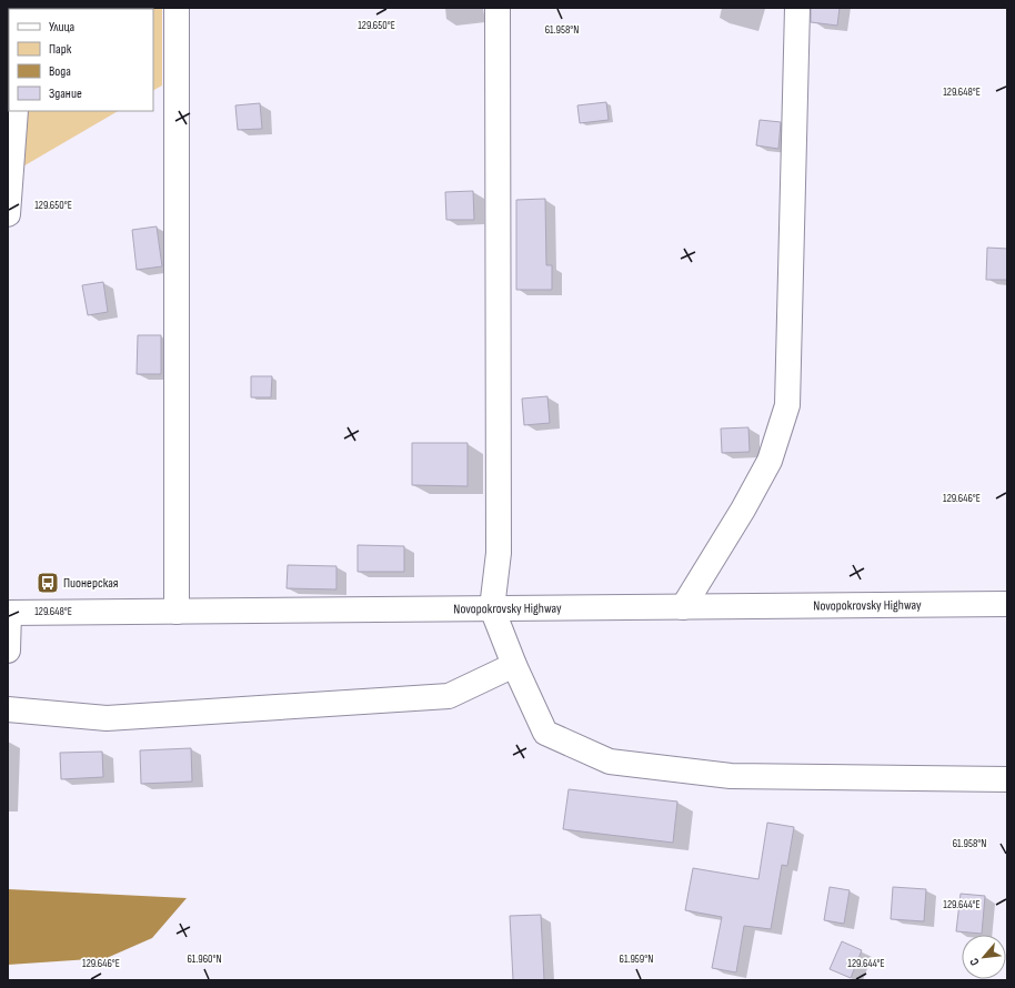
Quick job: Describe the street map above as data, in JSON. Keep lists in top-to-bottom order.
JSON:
{
  "streets": {
    "street": ["Novopokrovsky Highway"]
  },
  "places": {
    "bus stop": ["Пионерская"]
  },
  "legend": [
    "Улица",
    "Парк",
    "Вода",
    "Здание"
  ],
  "north": "bottom left",
  "coordinates": [
    "129.650°E",
    "61.958°N",
    "129.648°E",
    "129.646°E",
    "129.644°E",
    "61.960°N",
    "61.959°N"
  ]
}
